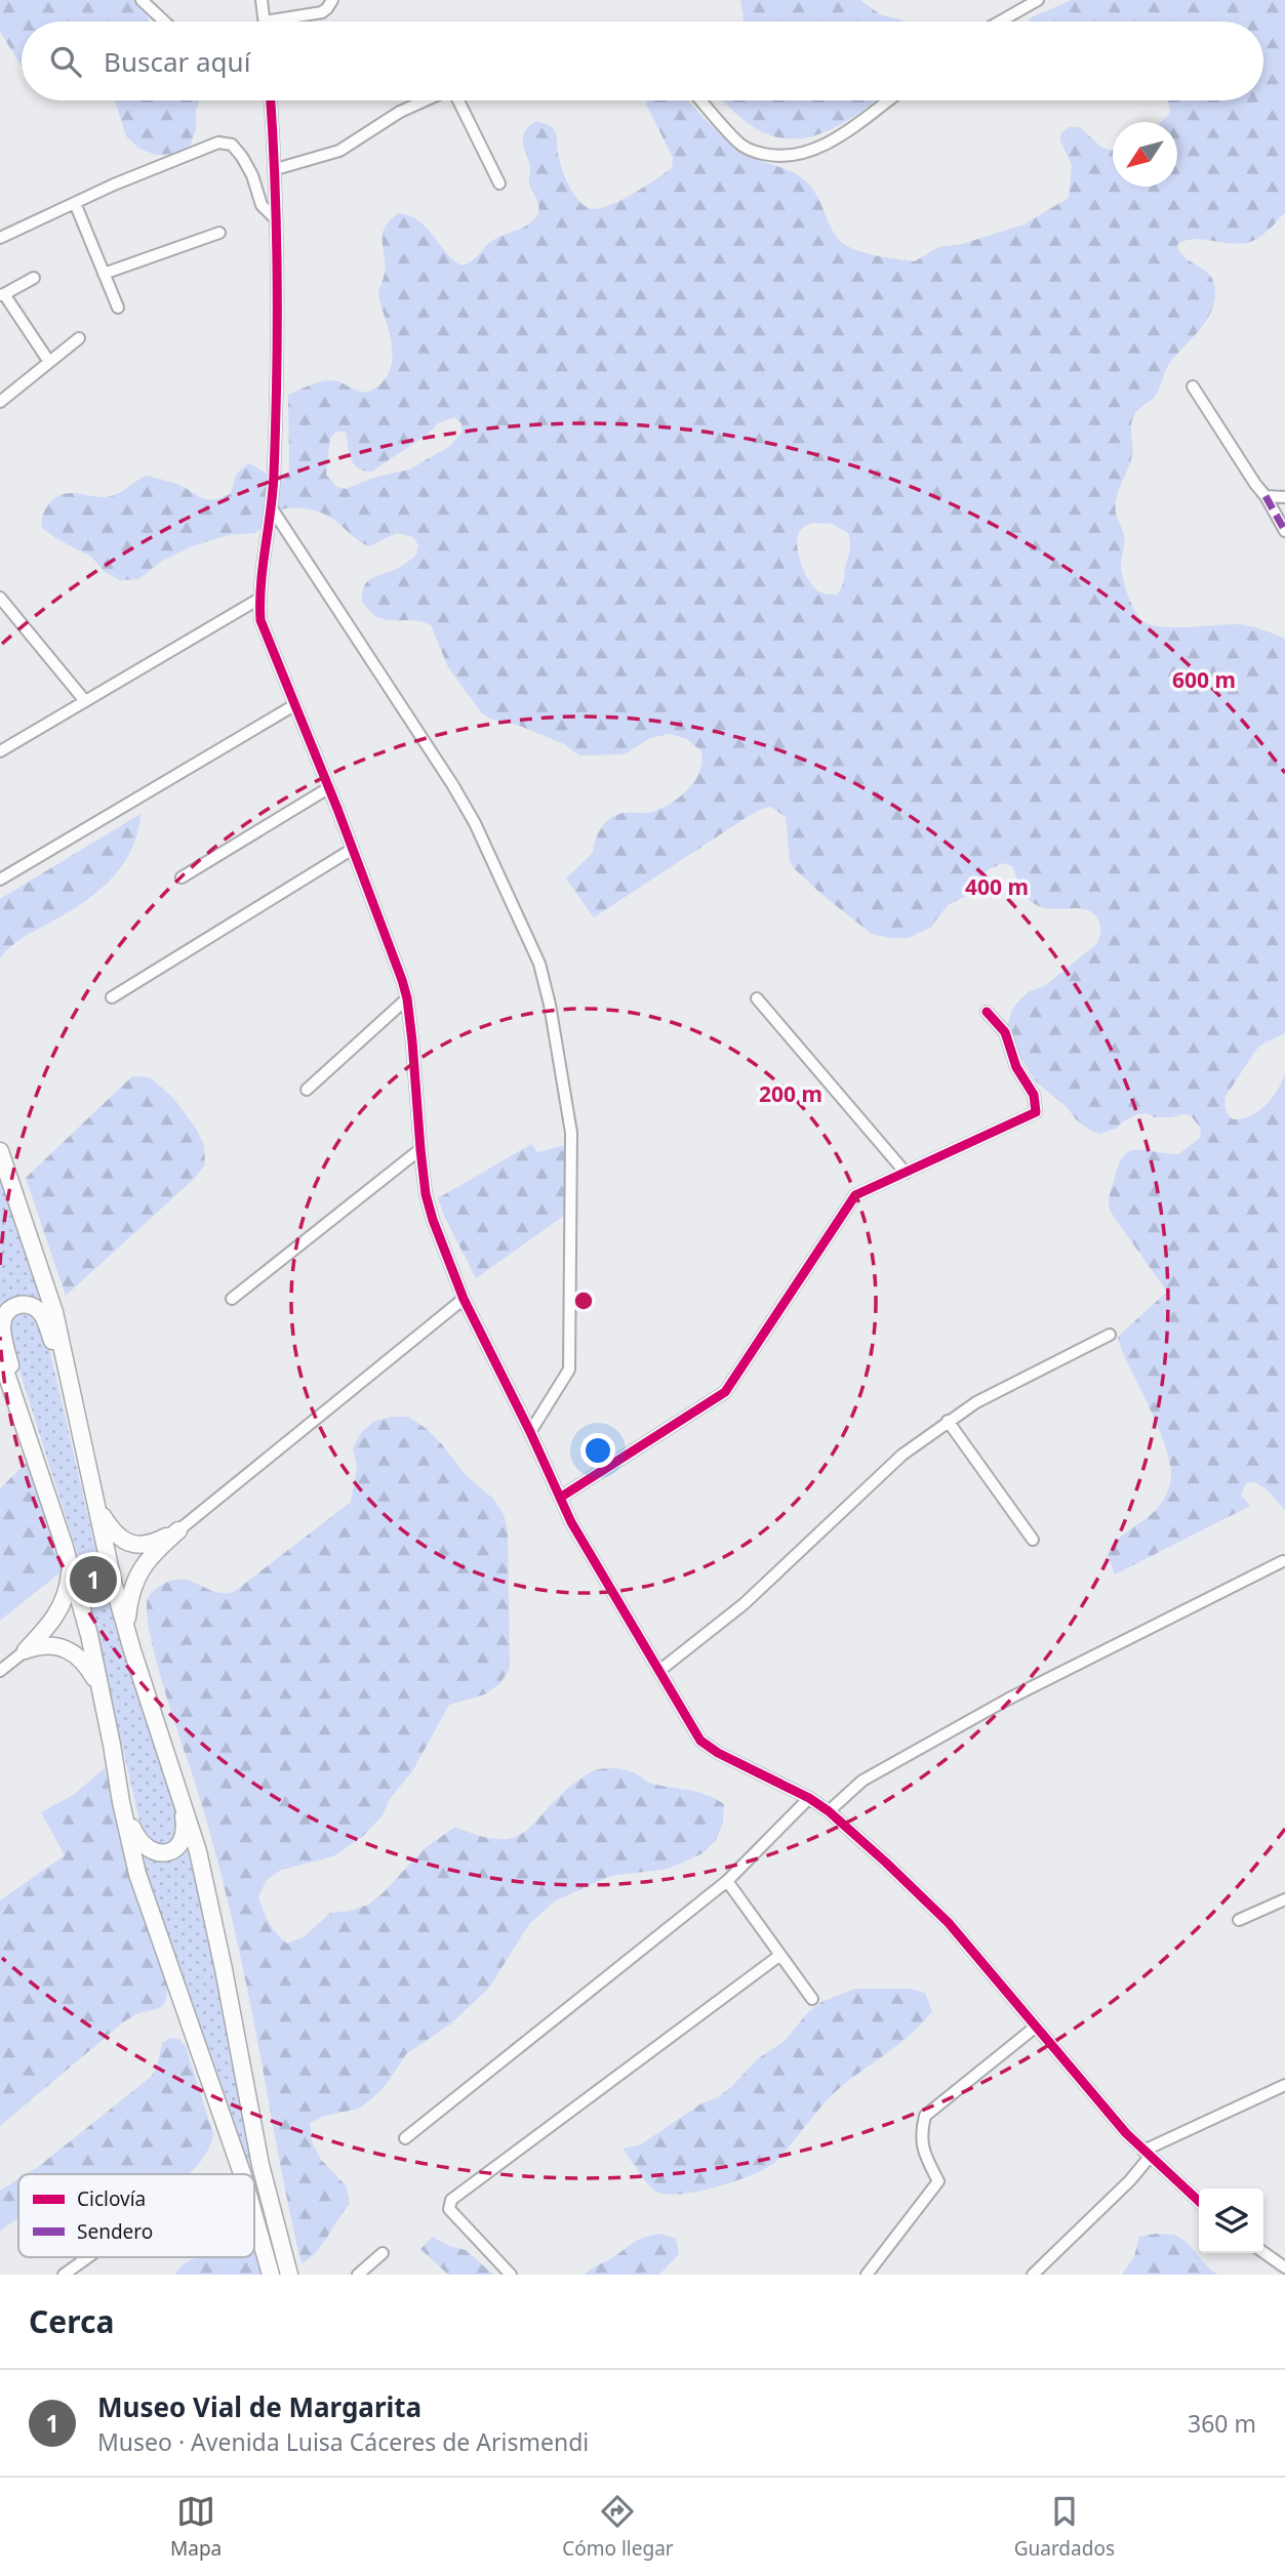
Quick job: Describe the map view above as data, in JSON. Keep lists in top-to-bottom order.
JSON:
{
  "legend": ["Ciclovía", "Sendero"],
  "north": "bottom left",
  "page": {
    "search": "Buscar aquí",
    "pins": "1",
    "heading": "Cerca",
    "list": [
      {
        "mark": "1",
        "name": "Museo Vial de Margarita",
        "note": "Museo · Avenida Luisa Cáceres de Arismendi",
        "value": "360 m"
      }
    ],
    "nav": ["Mapa", "Cómo llegar", "Guardados"]
  },
  "rings": ["600 m", "400 m", "200 m"]
}
